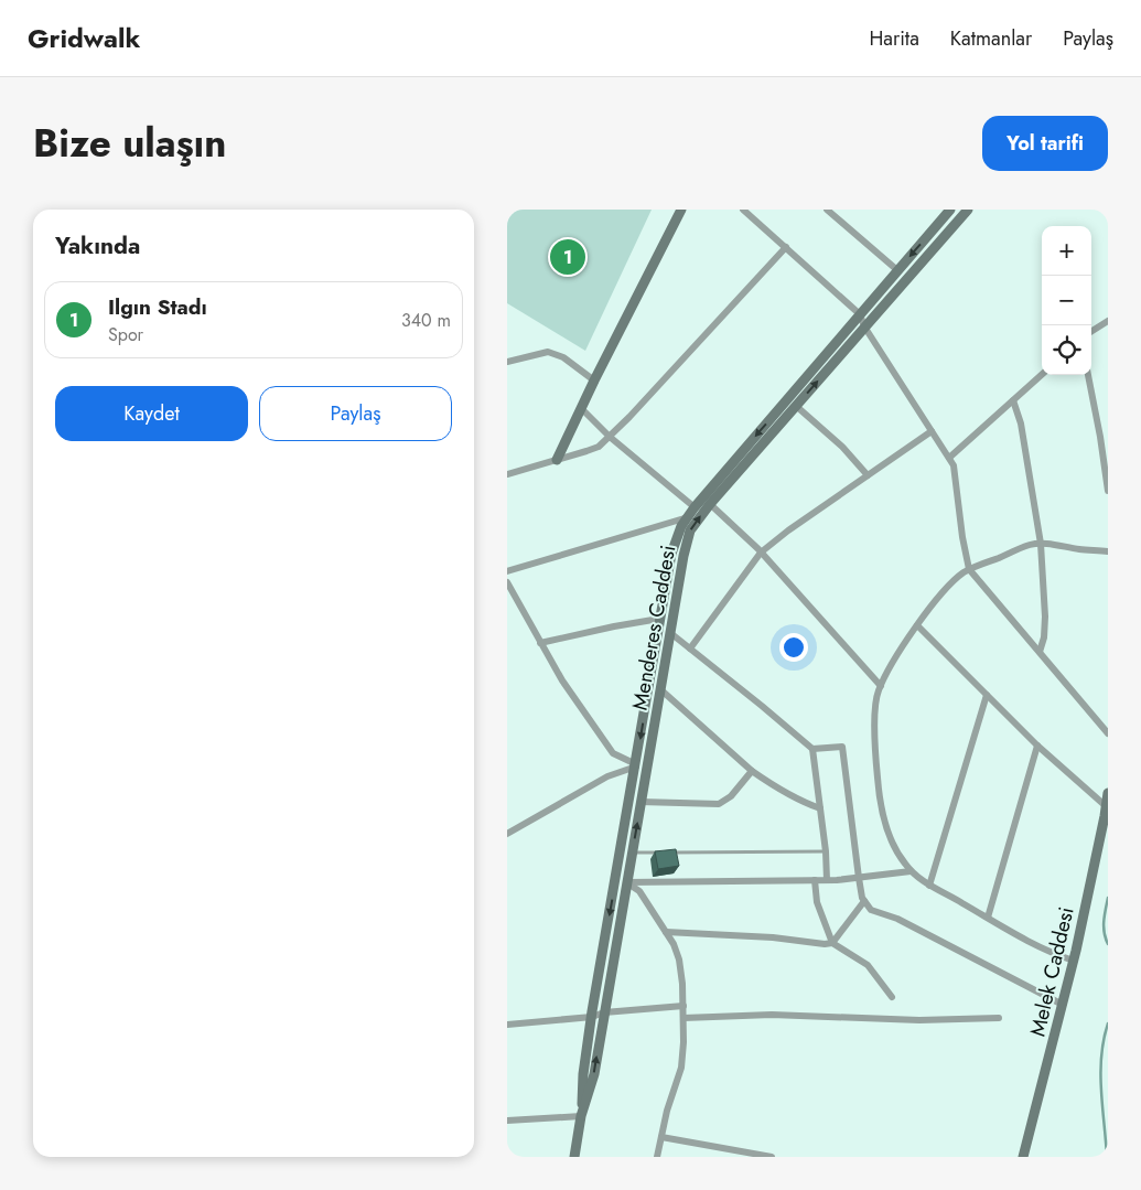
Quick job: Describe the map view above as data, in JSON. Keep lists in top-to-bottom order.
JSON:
{
  "streets": {
    "main road": ["Menderes Caddesi", "Melek Caddesi"]
  },
  "page": {
    "header": "Gridwalk",
    "nav": ["Harita", "Katmanlar", "Paylaş"],
    "title": "Bize ulaşın",
    "buttons": [
      "Yol tarifi",
      ["Kaydet", "Paylaş"]
    ],
    "heading": "Yakında",
    "map_buttons": ["+", "−"],
    "pins": "1",
    "list": [
      {
        "mark": "1",
        "name": "Ilgın Stadı",
        "note": "Spor",
        "value": "340 m"
      }
    ]
  }
}
